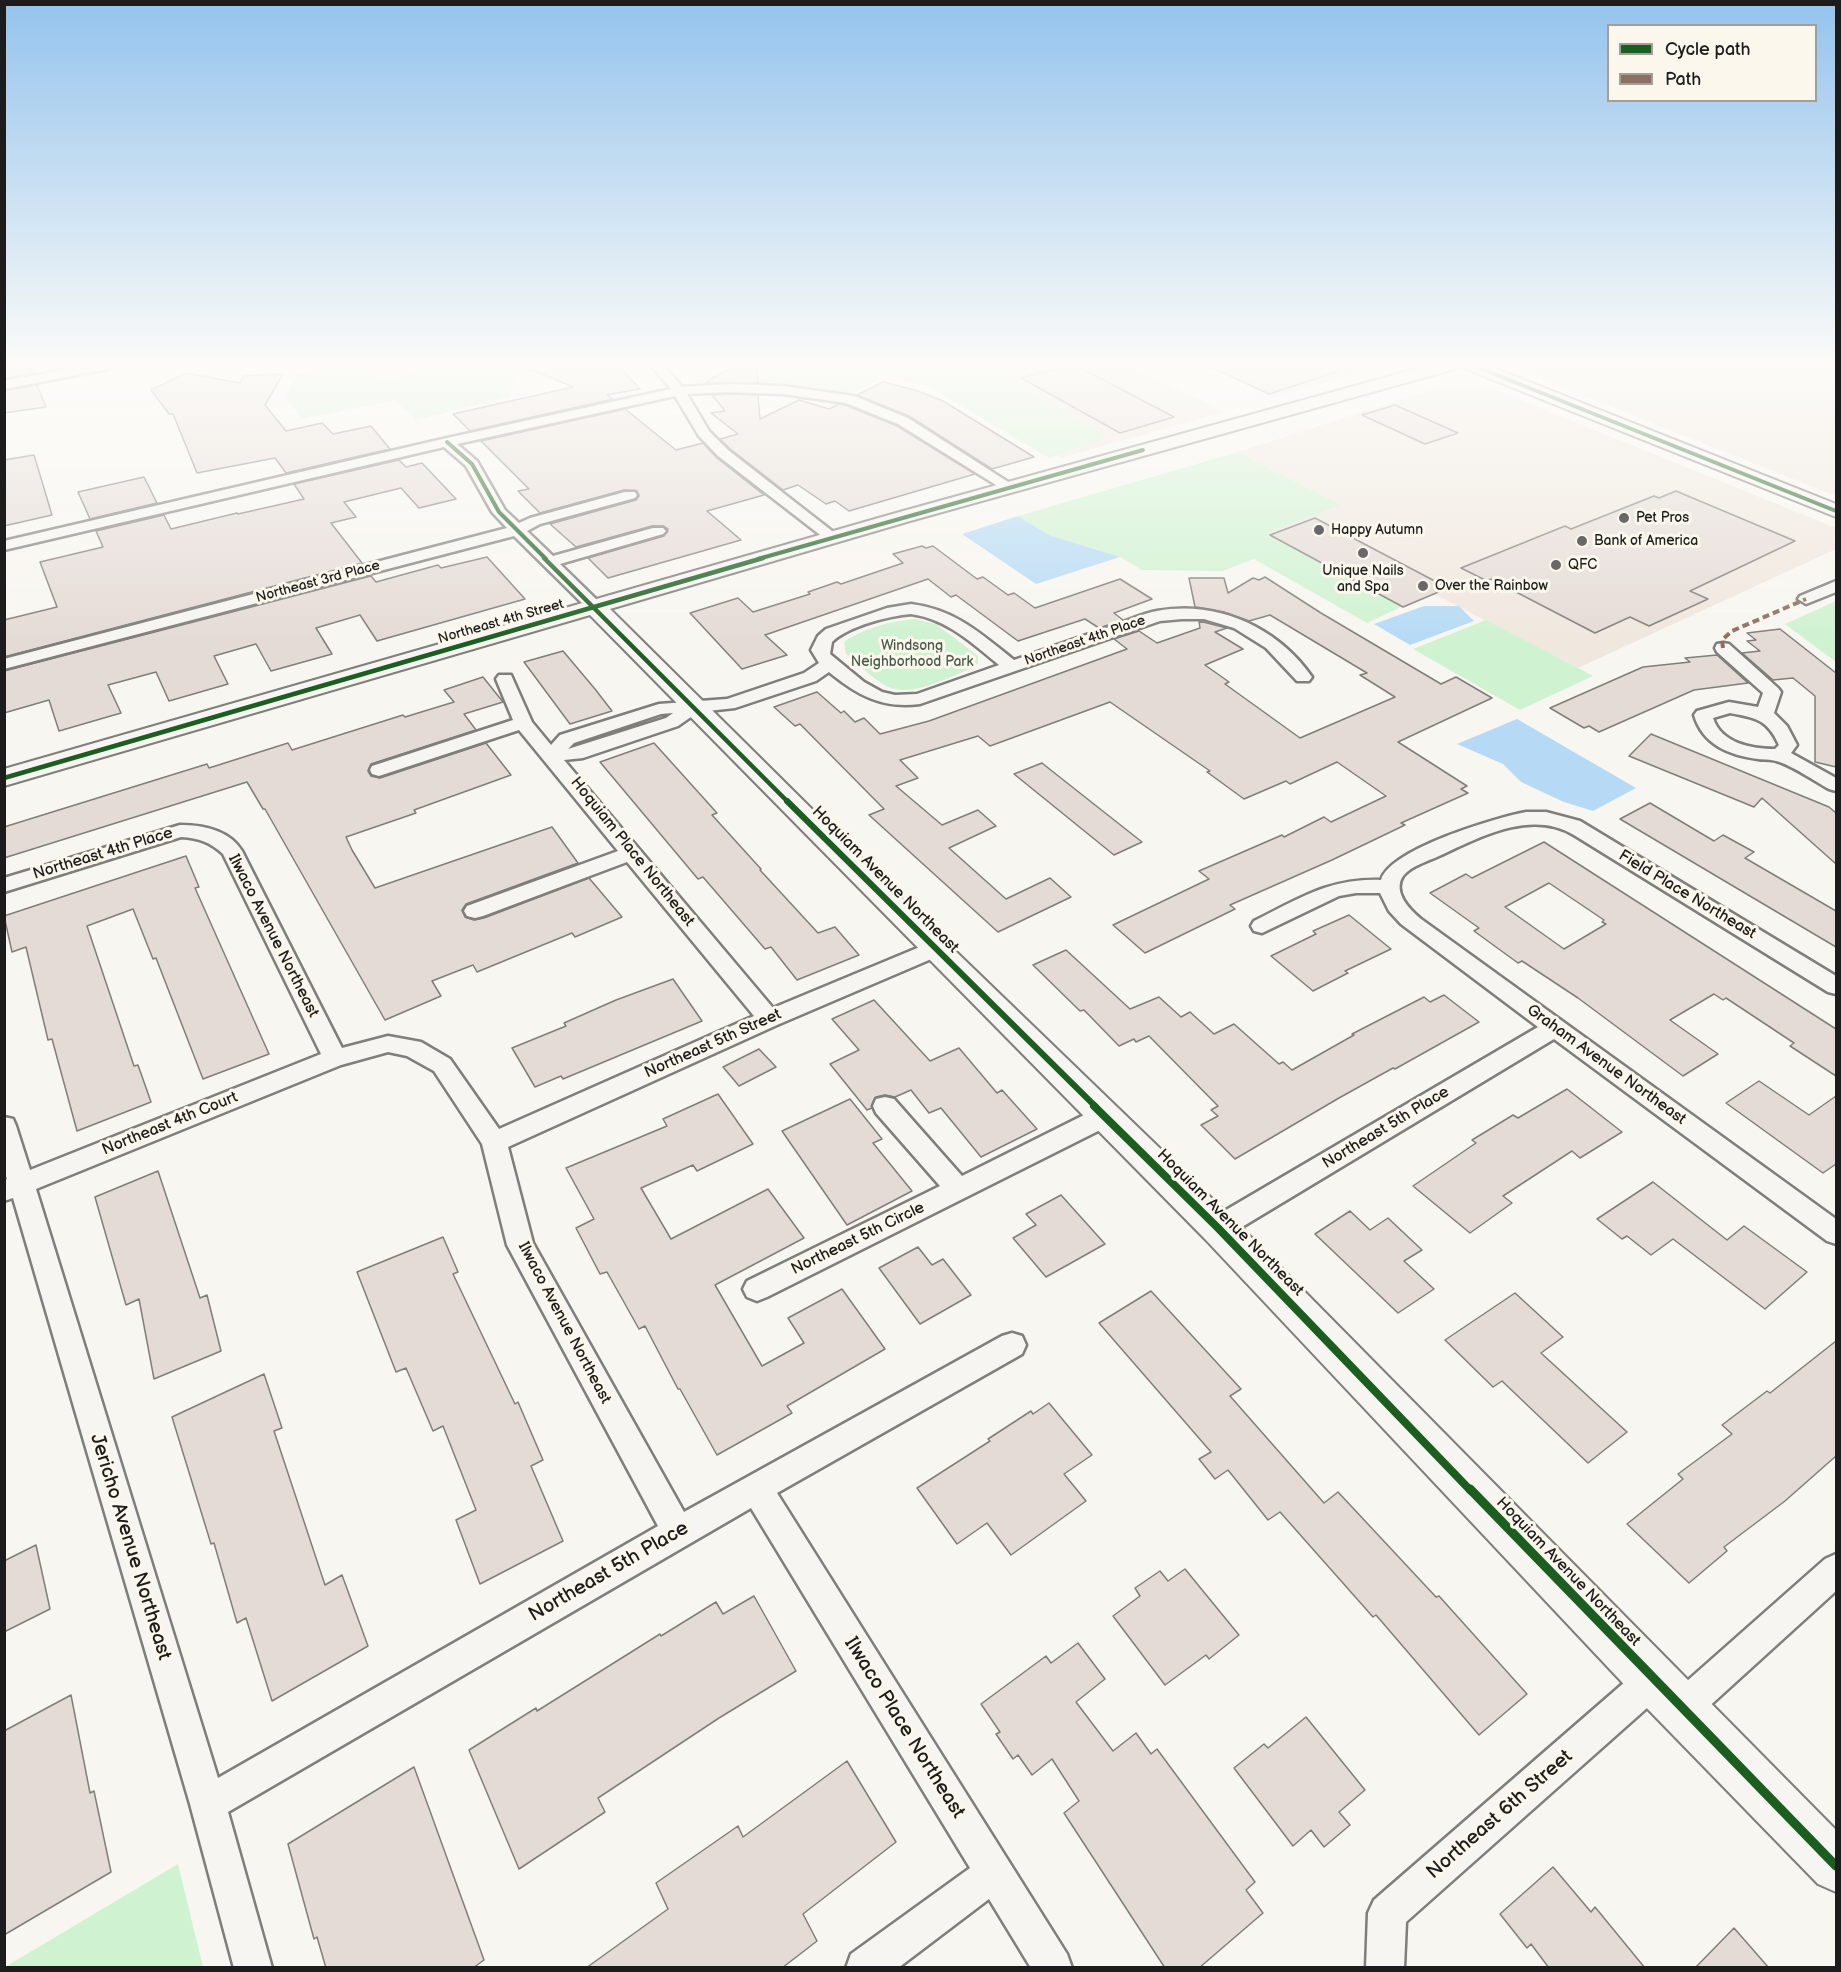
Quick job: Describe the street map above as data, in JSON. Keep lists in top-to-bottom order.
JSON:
{
  "streets": {
    "main road": ["Northeast 4th Street", "Hoquiam Avenue Northeast"],
    "street": [
      "Northeast 3rd Place",
      "Northeast 4th Place",
      "Hoquiam Place Northeast",
      "Field Place Northeast",
      "Ilwaco Avenue Northeast",
      "Northeast 5th Street",
      "Graham Avenue Northeast",
      "Northeast 4th Court",
      "Northeast 5th Place",
      "Northeast 5th Circle",
      "Jericho Avenue Northeast",
      "Ilwaco Place Northeast",
      "Northeast 6th Street"
    ]
  },
  "crossings": [
    ["Northeast 4th Street", "Hoquiam Avenue Northeast"],
    ["Northeast 4th Place", "Ilwaco Avenue Northeast"],
    ["Hoquiam Place Northeast", "Northeast 5th Street"],
    ["Hoquiam Avenue Northeast", "Northeast 5th Street"],
    ["Hoquiam Avenue Northeast", "Northeast 5th Place"],
    ["Hoquiam Avenue Northeast", "Northeast 5th Circle"],
    ["Hoquiam Avenue Northeast", "Northeast 6th Street"],
    ["Field Place Northeast", "Graham Avenue Northeast"],
    ["Ilwaco Avenue Northeast", "Northeast 5th Street"],
    ["Ilwaco Avenue Northeast", "Northeast 4th Court"],
    ["Ilwaco Avenue Northeast", "Northeast 5th Place"],
    ["Graham Avenue Northeast", "Northeast 5th Place"],
    ["Northeast 4th Court", "Jericho Avenue Northeast"],
    ["Northeast 5th Place", "Jericho Avenue Northeast"],
    ["Northeast 5th Place", "Ilwaco Place Northeast"]
  ],
  "parks": ["Windsong Neighborhood Park"],
  "places": [
    "Pet Pros",
    "Happy Autumn",
    "Bank of America",
    "Unique Nails and Spa",
    "QFC",
    "Over the Rainbow"
  ],
  "legend": ["Cycle path", "Path"]
}
